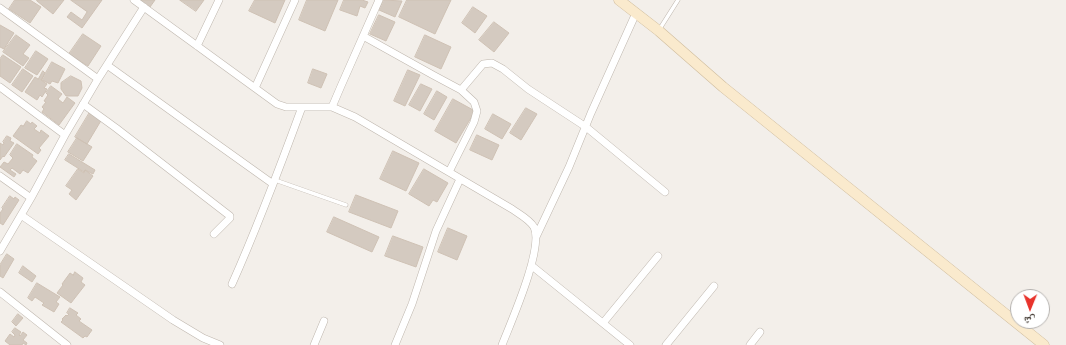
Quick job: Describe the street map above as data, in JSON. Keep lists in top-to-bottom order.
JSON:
{
  "north": "bottom"
}
